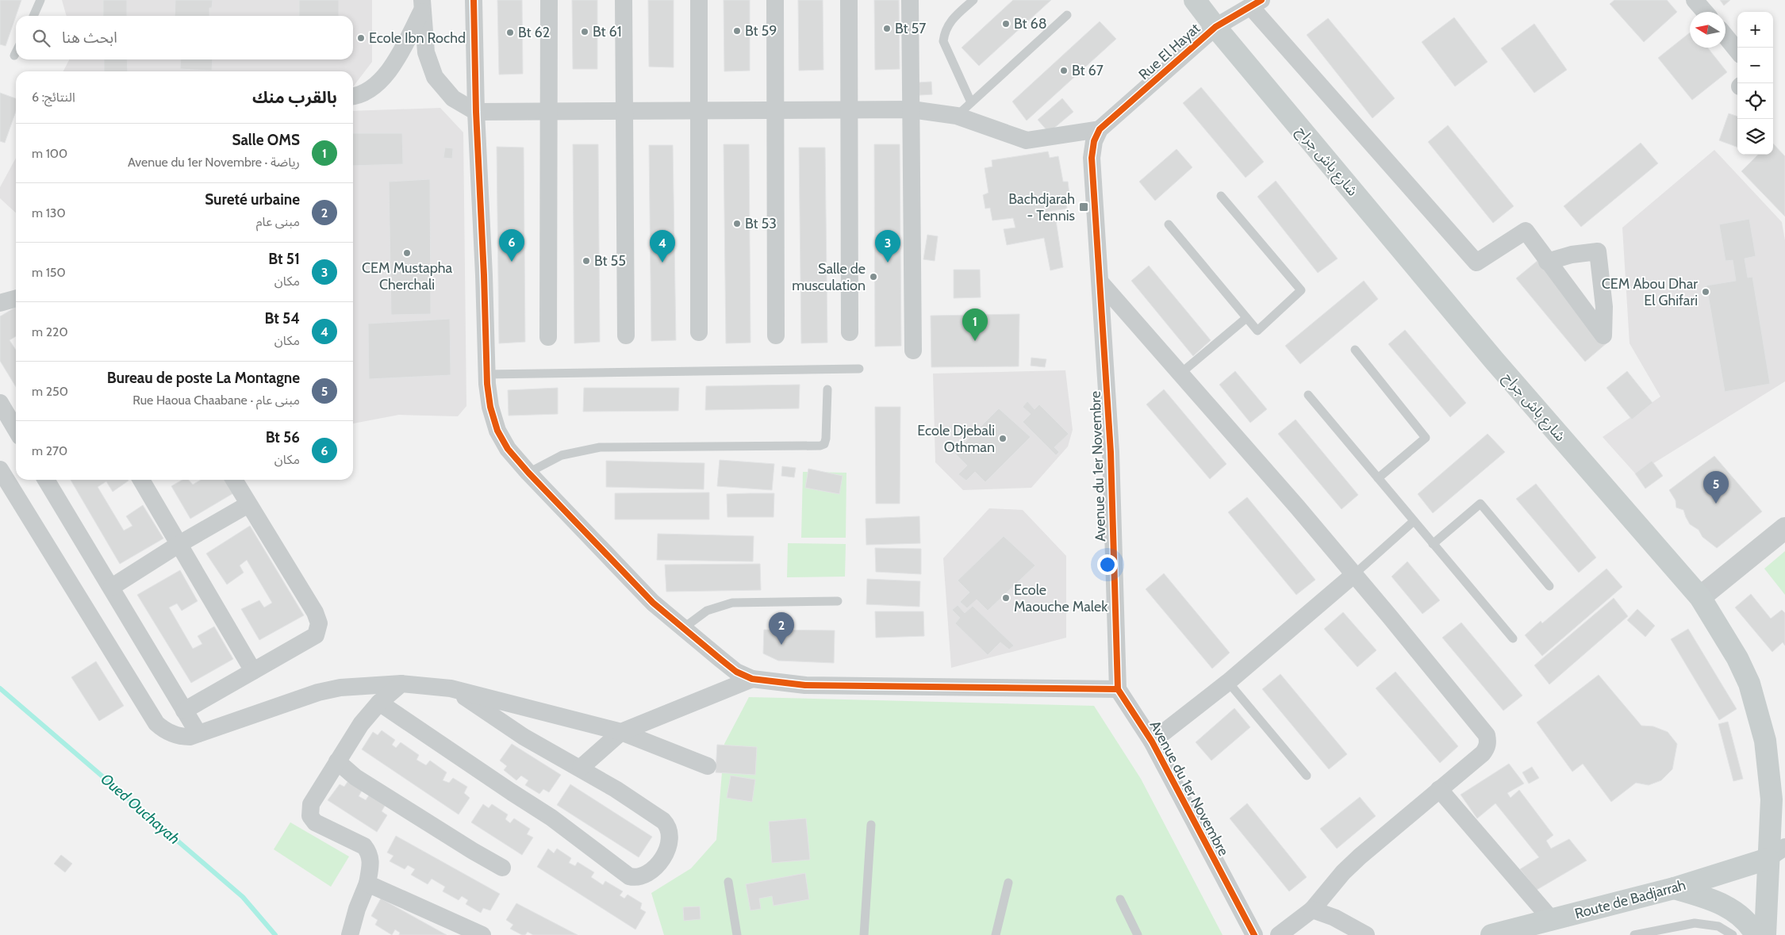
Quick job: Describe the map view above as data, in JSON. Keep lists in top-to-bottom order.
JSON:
{
  "streets": {
    "main road": ["شارع باش جراح", "Route de Badjarrah"],
    "street": ["Rue El Hayat", "Avenue du 1er Novembre"]
  },
  "crossings": [
    ["Rue El Hayat", "شارع باش جراح"],
    ["Rue El Hayat", "Avenue du 1er Novembre"],
    ["شارع باش جراح", "Route de Badjarrah"]
  ],
  "water": ["Oued Ouchayah"],
  "places": {
    "other": [
      "Bt 68",
      "Bt 57",
      "Bt 59",
      "Bt 61",
      "Bt 62",
      "Ecole Ibn Rochd",
      "Bt 67",
      "Bt 53",
      "CEM Mustapha Cherchali",
      "Bt 55",
      "Salle de musculation",
      "CEM Abou Dhar El Ghifari",
      "Ecole Djebali Othman",
      "Ecole Maouche Malek"
    ],
    "transit": ["Bachdjarah - Tennis"]
  },
  "north": "left",
  "page": {
    "map_buttons": ["+", "−"],
    "search": "ابحث هنا",
    "heading": ["بالقرب منك", "النتائج: 6"],
    "list": [
      {
        "mark": "1",
        "name": "Salle OMS",
        "note": "رياضة · Avenue du 1er Novembre",
        "value": "100 m"
      },
      {
        "mark": "2",
        "name": "Sureté urbaine",
        "note": "مبنى عام",
        "value": "130 m"
      },
      {
        "mark": "3",
        "name": "Bt 51",
        "note": "مكان",
        "value": "150 m"
      },
      {
        "mark": "4",
        "name": "Bt 54",
        "note": "مكان",
        "value": "220 m"
      },
      {
        "mark": "5",
        "name": "Bureau de poste La Montagne",
        "note": "مبنى عام · Rue Haoua Chaabane",
        "value": "250 m"
      },
      {
        "mark": "6",
        "name": "Bt 56",
        "note": "مكان",
        "value": "270 m"
      }
    ],
    "pins": [
      "6",
      "3",
      "4",
      "1",
      "5",
      "2"
    ]
  }
}
